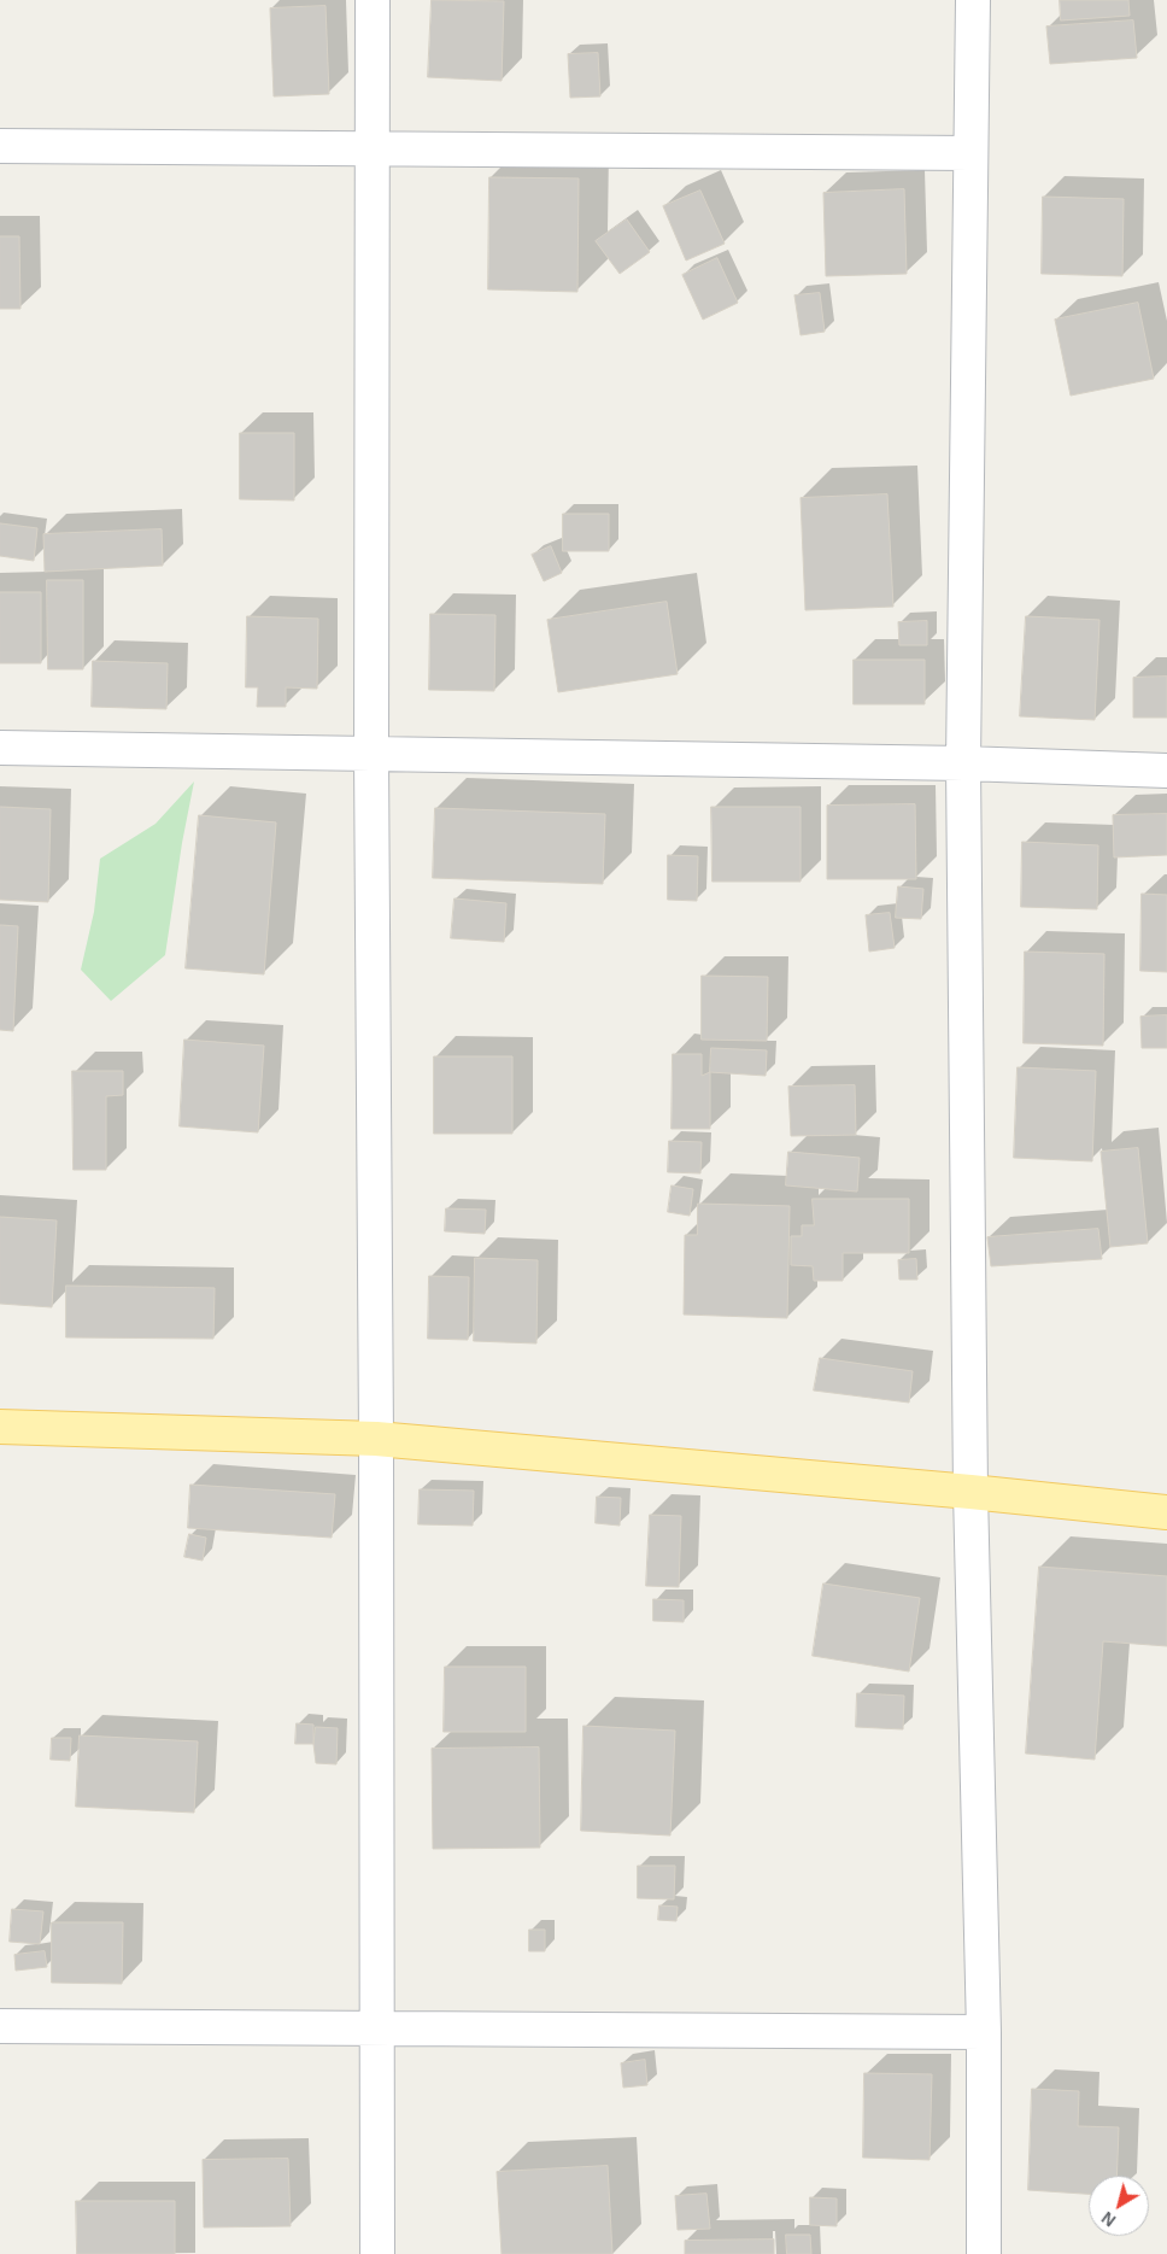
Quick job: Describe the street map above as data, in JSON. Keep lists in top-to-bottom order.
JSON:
{
  "north": "bottom left"
}
